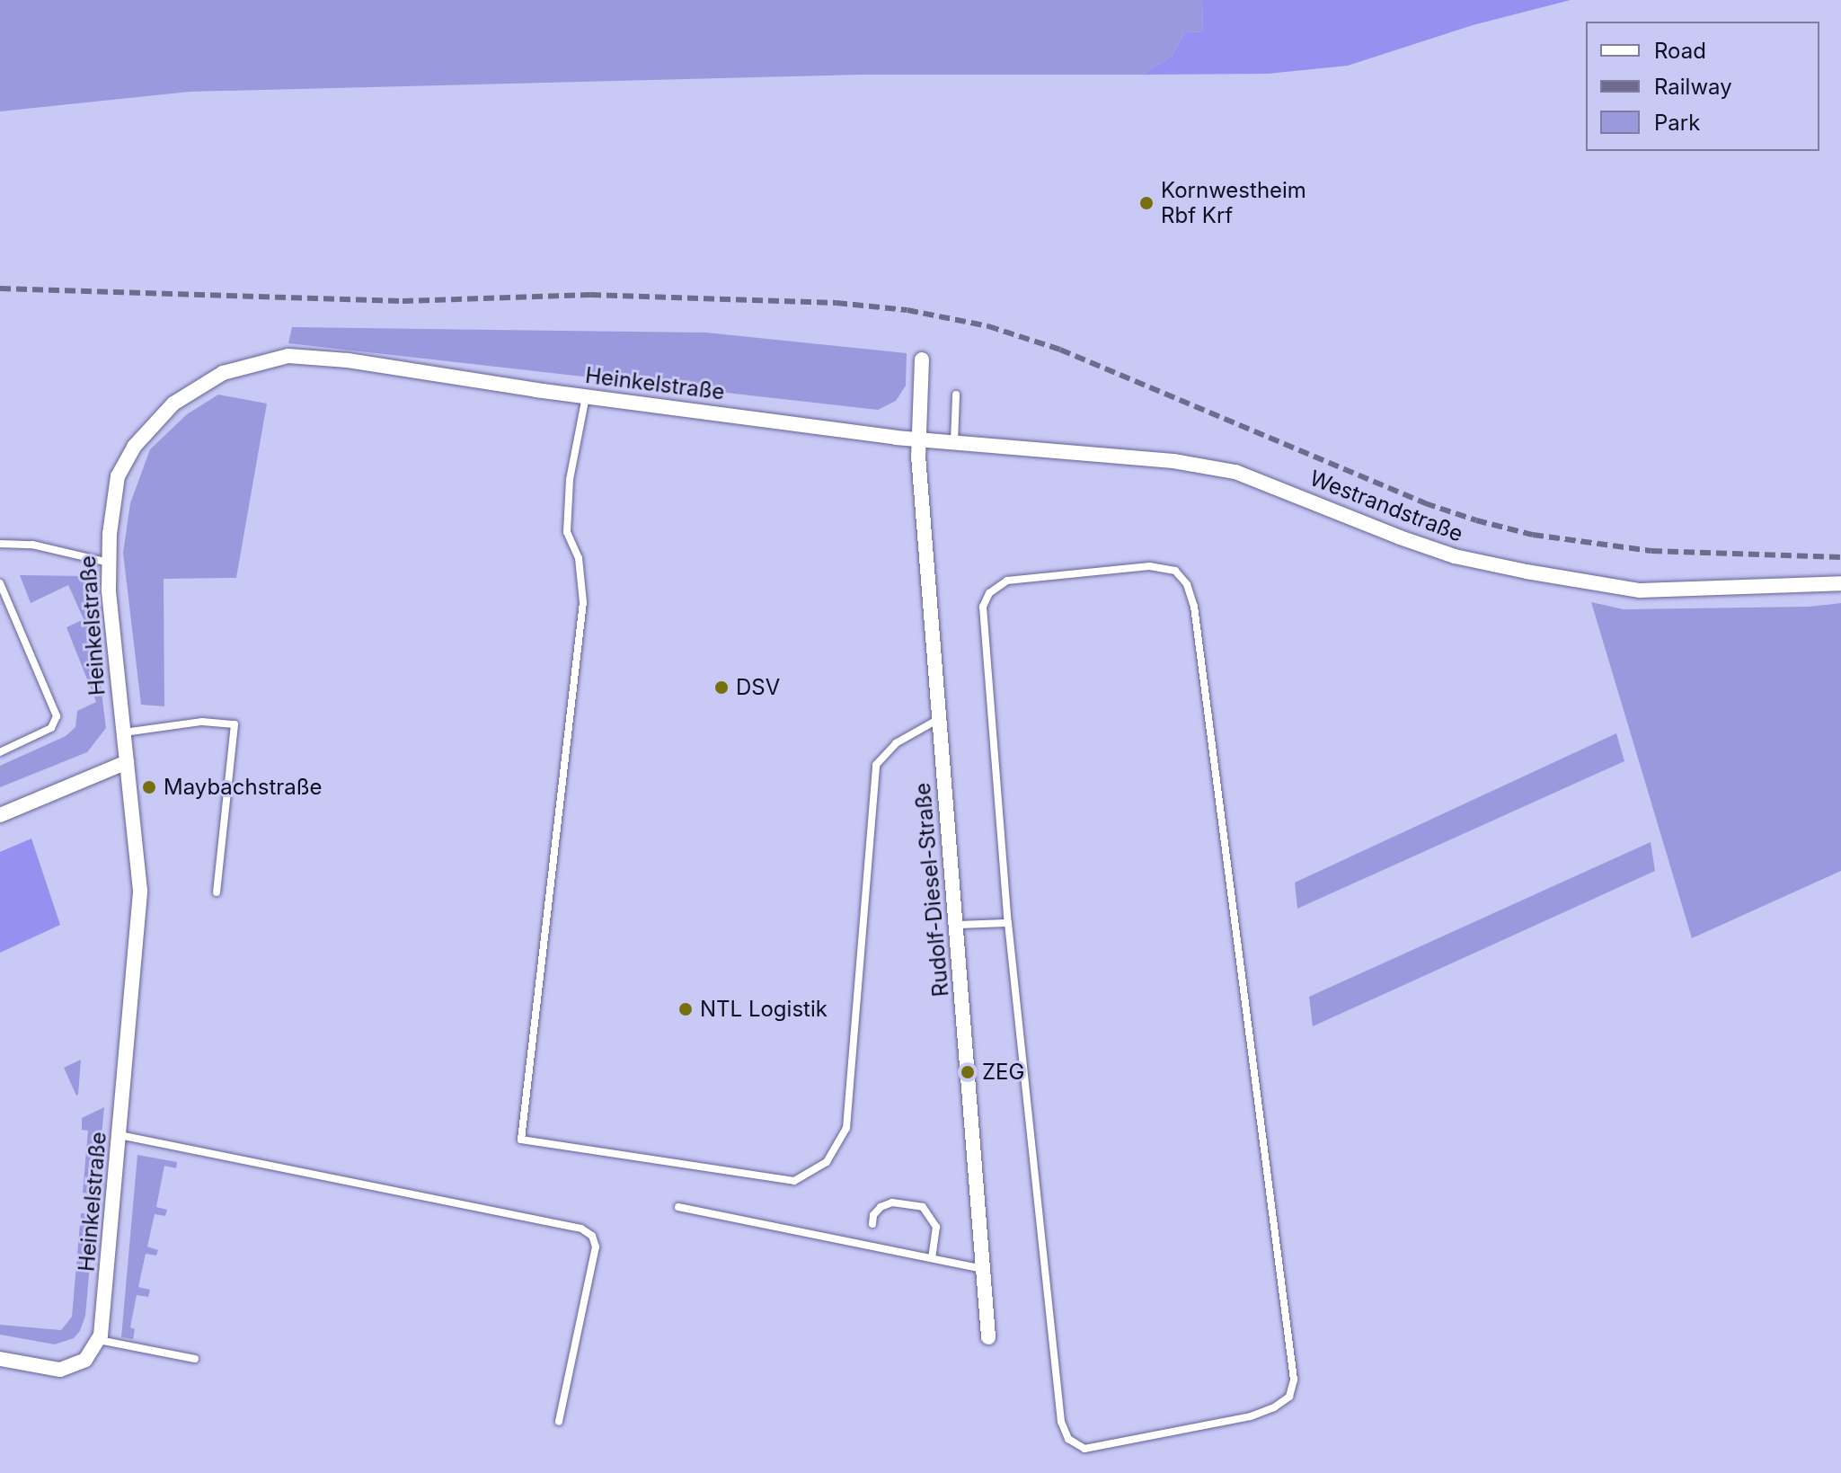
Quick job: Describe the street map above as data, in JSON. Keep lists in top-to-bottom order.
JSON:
{
  "streets": {
    "street": ["Heinkelstraße", "Westrandstraße", "Rudolf-Diesel-Straße"]
  },
  "crossings": [
    ["Heinkelstraße", "Westrandstraße"],
    ["Heinkelstraße", "Rudolf-Diesel-Straße"],
    ["Westrandstraße", "Rudolf-Diesel-Straße"]
  ],
  "places": [
    "Kornwestheim Rbf Krf",
    "DSV",
    "Maybachstraße",
    "NTL Logistik",
    "ZEG"
  ],
  "legend": ["Road", "Railway", "Park"]
}
